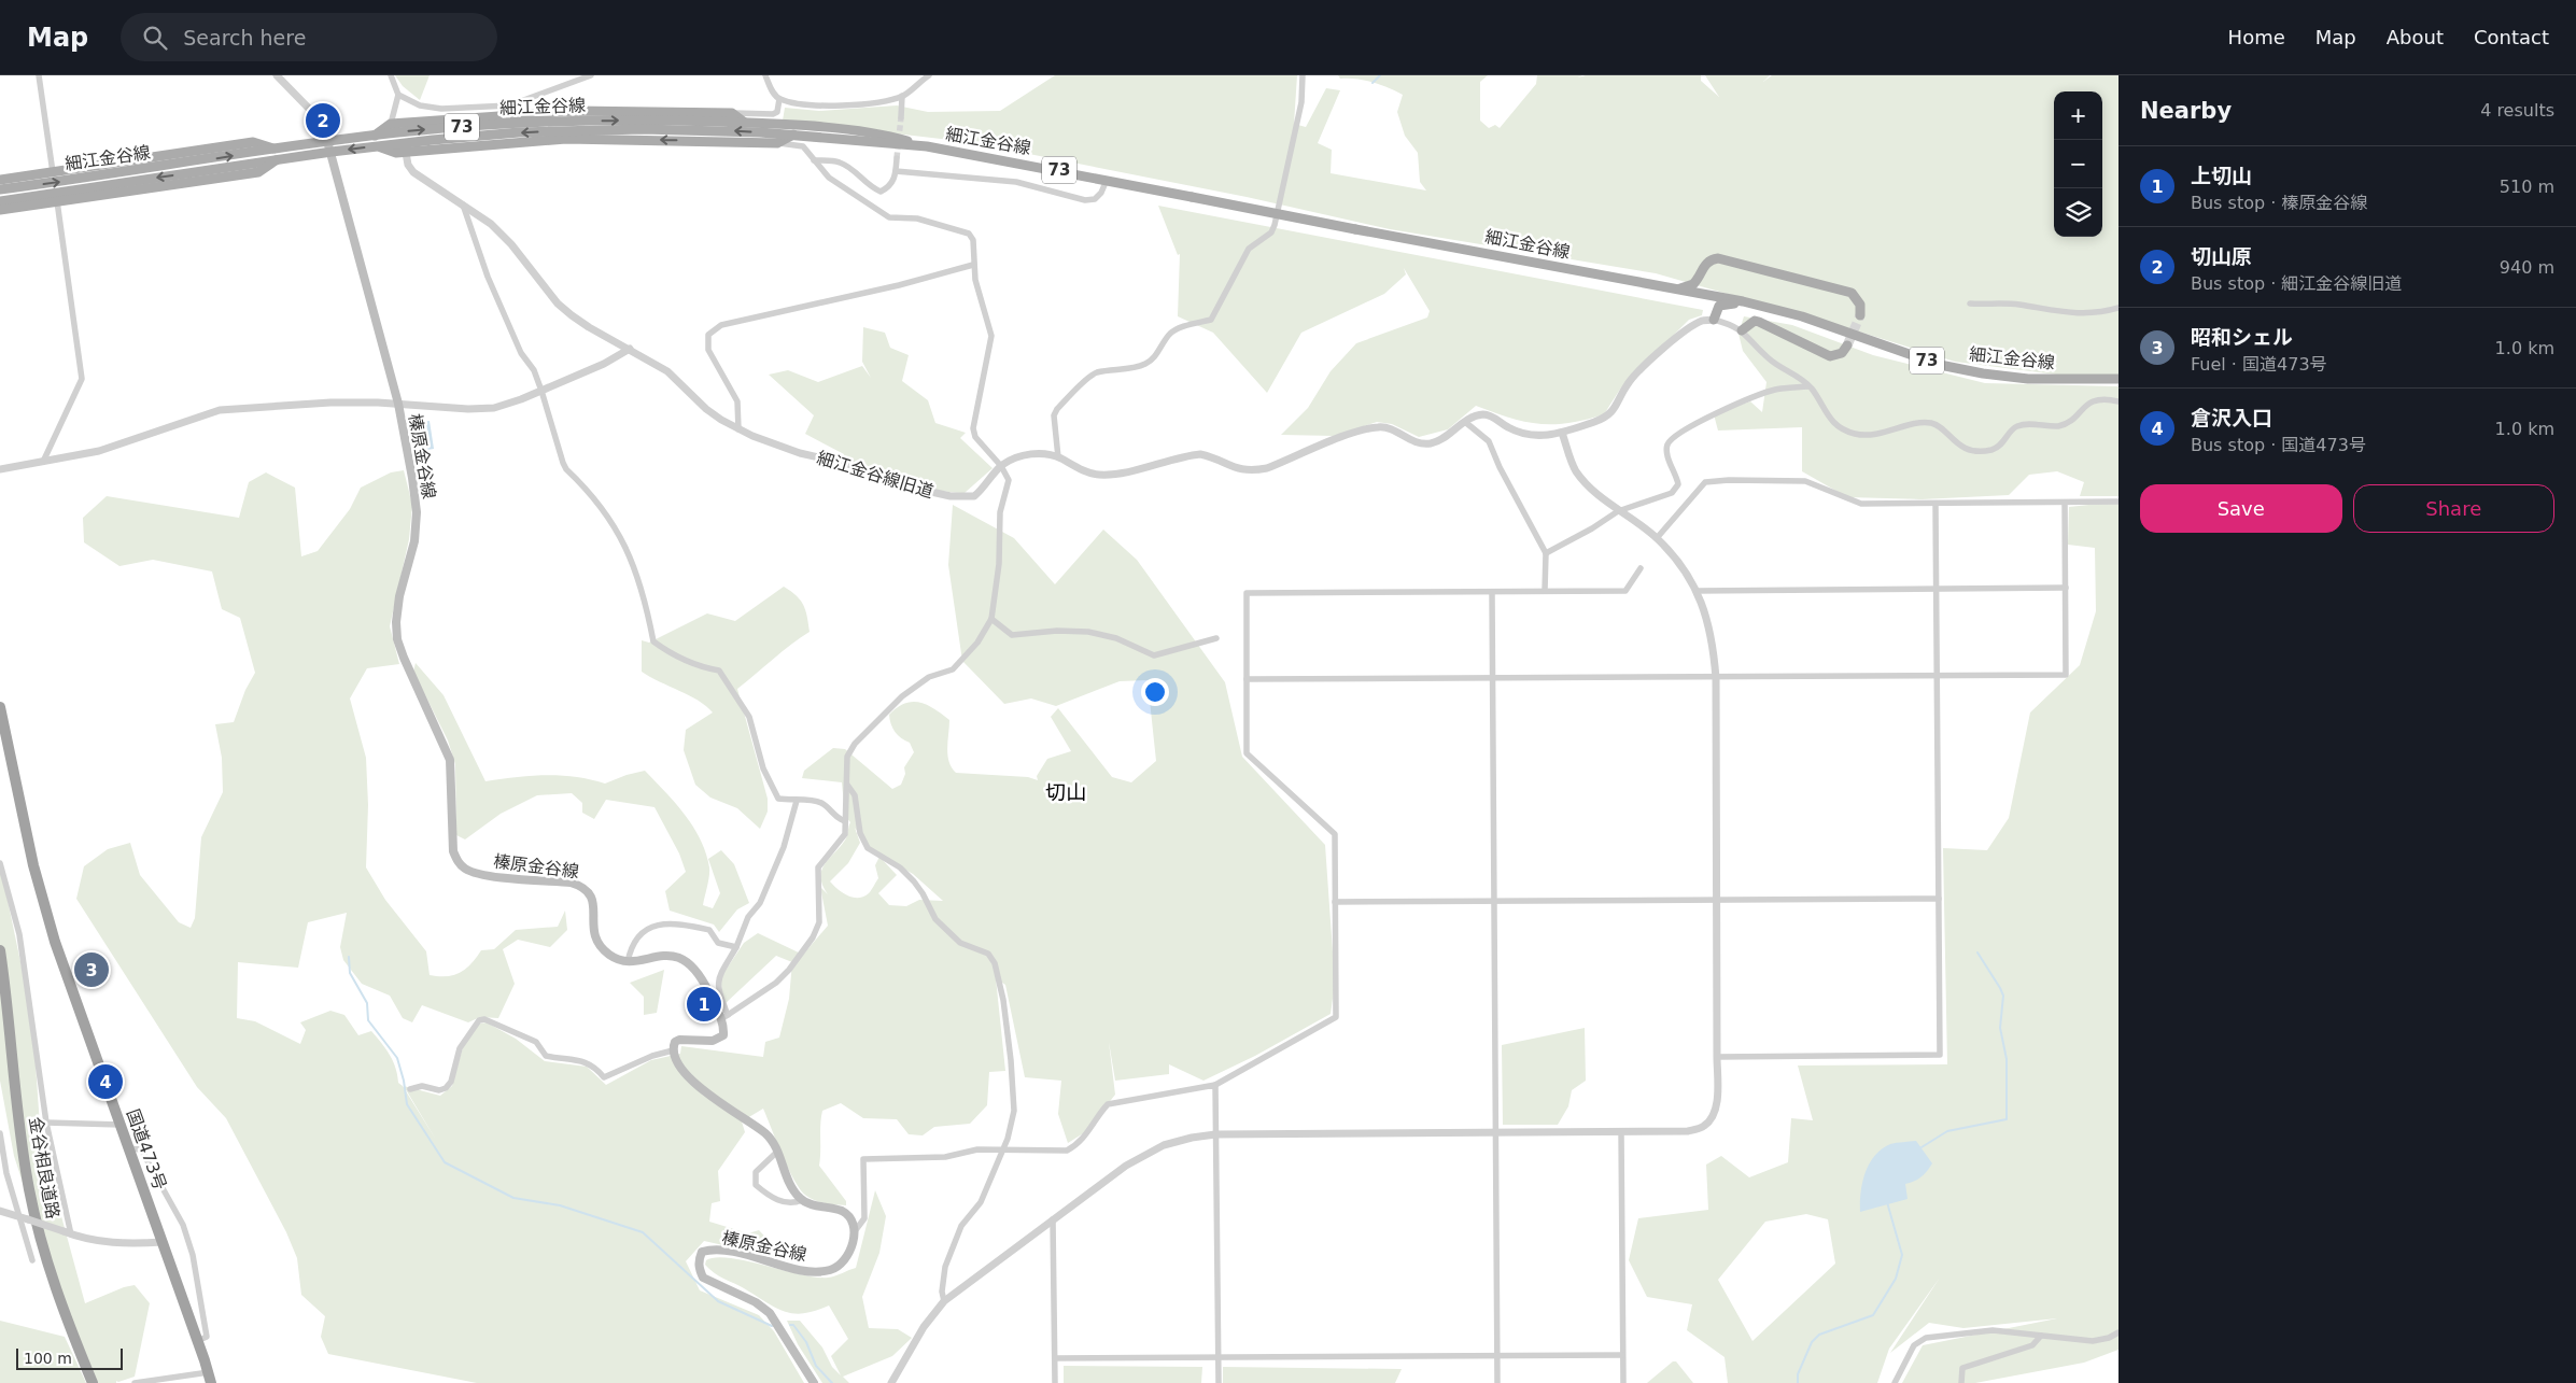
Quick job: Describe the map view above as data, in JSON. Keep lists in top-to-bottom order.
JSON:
{
  "streets": {
    "highway": ["国道473号", "金谷相良道路"],
    "main road": ["細江金谷線", "73", "榛原金谷線"],
    "street": ["細江金谷線旧道"]
  },
  "crossings": [
    ["細江金谷線", "73"],
    ["細江金谷線", "榛原金谷線"],
    ["73", "細江金谷線旧道"]
  ],
  "districts": ["切山"],
  "scale_bar": "100 m",
  "page": {
    "header": "Map",
    "search": "Search here",
    "nav": [
      "Home",
      "Map",
      "About",
      "Contact"
    ],
    "heading": ["Nearby", "4 results"],
    "map_buttons": ["+", "−"],
    "pins": [
      "2",
      "3",
      "1",
      "4"
    ],
    "list": [
      {
        "mark": "1",
        "name": "上切山",
        "note": "Bus stop · 榛原金谷線",
        "value": "510 m"
      },
      {
        "mark": "2",
        "name": "切山原",
        "note": "Bus stop · 細江金谷線旧道",
        "value": "940 m"
      },
      {
        "mark": "3",
        "name": "昭和シェル",
        "note": "Fuel · 国道473号",
        "value": "1.0 km"
      },
      {
        "mark": "4",
        "name": "倉沢入口",
        "note": "Bus stop · 国道473号",
        "value": "1.0 km"
      }
    ],
    "buttons": ["Save", "Share"],
    "scale": "100 m"
  }
}
